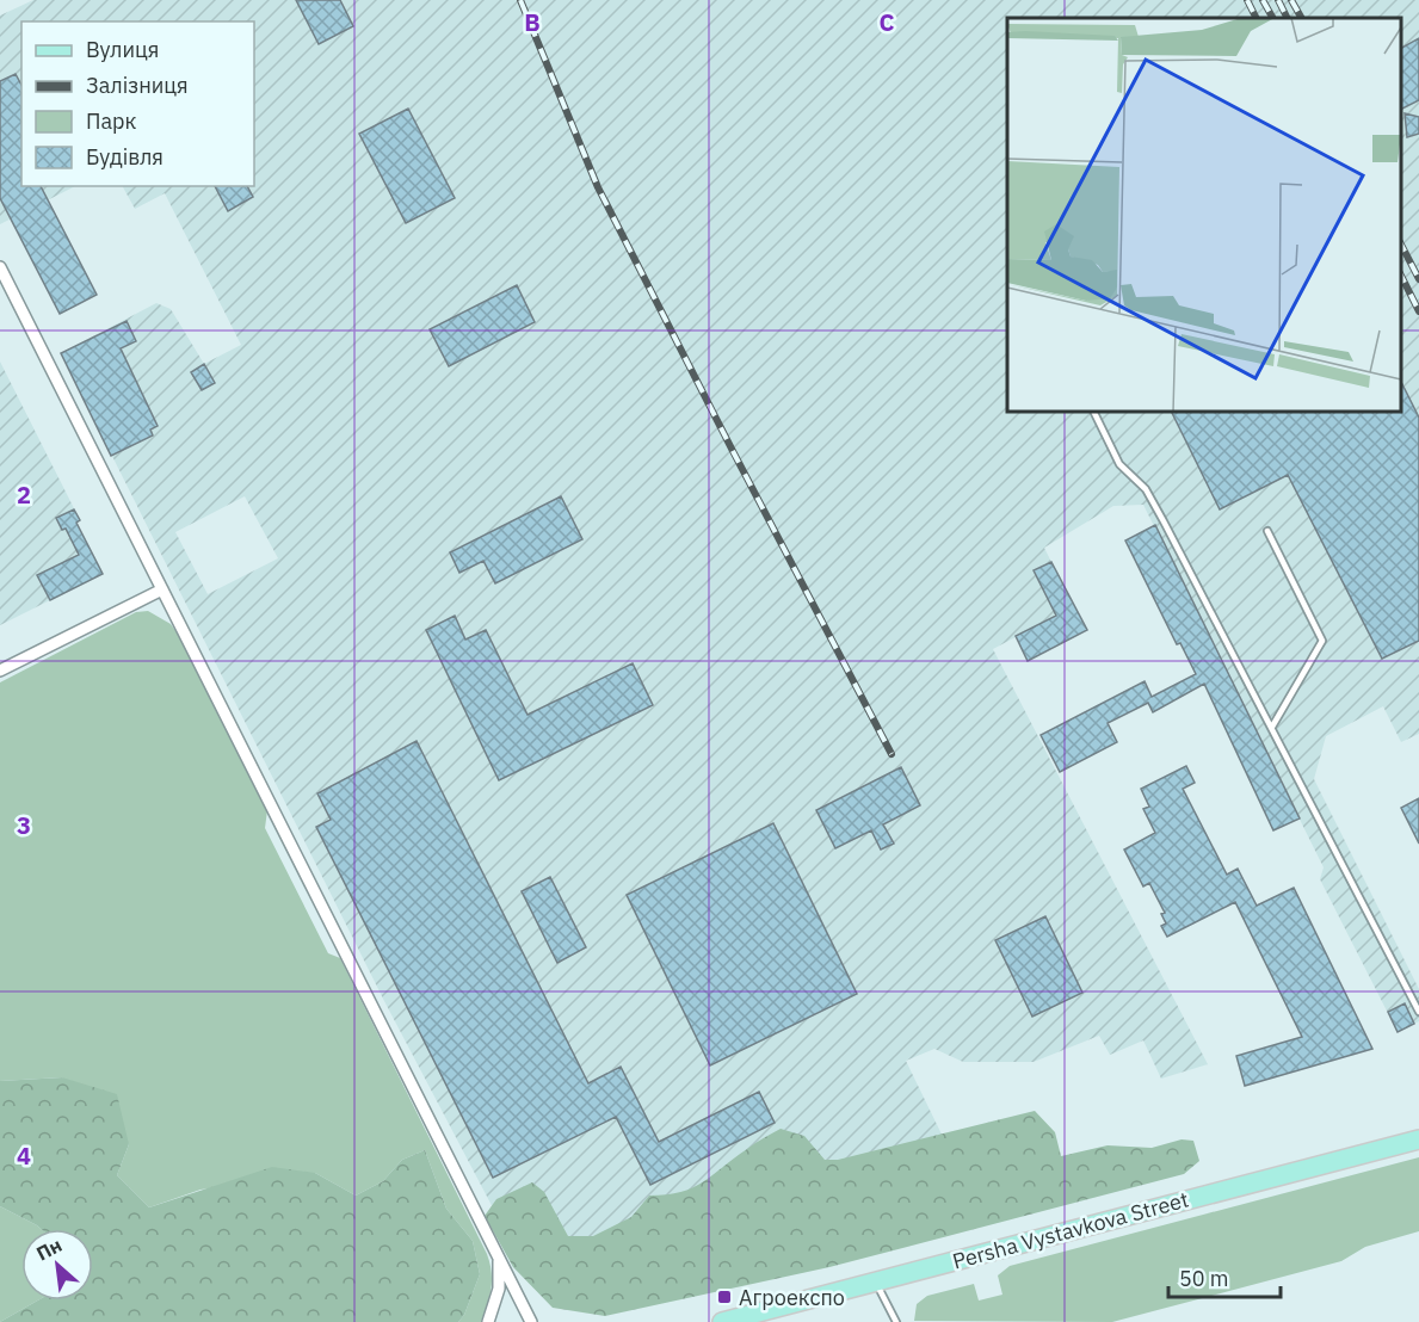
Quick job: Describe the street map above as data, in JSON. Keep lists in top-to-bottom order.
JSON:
{
  "streets": {
    "main road": ["Persha Vystavkova Street"]
  },
  "places": {
    "transit": ["Агроекспо"]
  },
  "legend": [
    "Вулиця",
    "Залізниця",
    "Парк",
    "Будівля"
  ],
  "scale_bar": "50 m",
  "north": "top left",
  "grid": {
    "columns": ["B", "C"],
    "rows": ["2", "3", "4"]
  }
}
